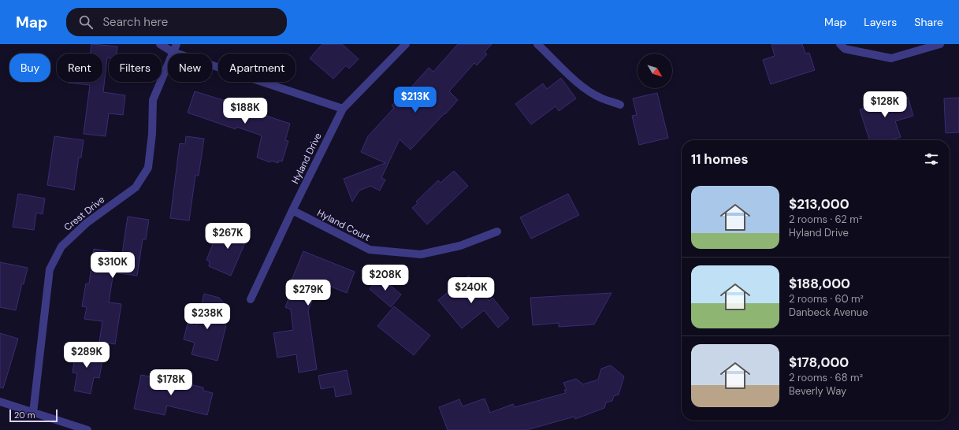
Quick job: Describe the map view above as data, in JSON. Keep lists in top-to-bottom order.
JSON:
{
  "streets": {
    "street": ["Hyland Drive", "Crest Drive", "Hyland Court"]
  },
  "crossings": [
    ["Hyland Drive", "Hyland Court"]
  ],
  "scale_bar": "20 m",
  "north": "bottom right",
  "page": {
    "header": "Map",
    "search": "Search here",
    "nav": ["Map", "Layers", "Share"],
    "chip": [
      "Buy",
      "Rent",
      "Filters",
      "New",
      "Apartment"
    ],
    "price": [
      "$213K",
      "$128K",
      "$188K",
      "$267K",
      "$310K",
      "$208K",
      "$240K",
      "$279K",
      "$238K",
      "$289K",
      "$178K"
    ],
    "heading": "11 homes",
    "list": [
      {
        "name": "$213,000",
        "note": "2 rooms · 62 m² · Hyland Drive"
      },
      {
        "name": "$188,000",
        "note": "2 rooms · 60 m² · Danbeck Avenue"
      },
      {
        "name": "$178,000",
        "note": "2 rooms · 68 m² · Beverly Way"
      }
    ],
    "scale": "20 m"
  }
}
